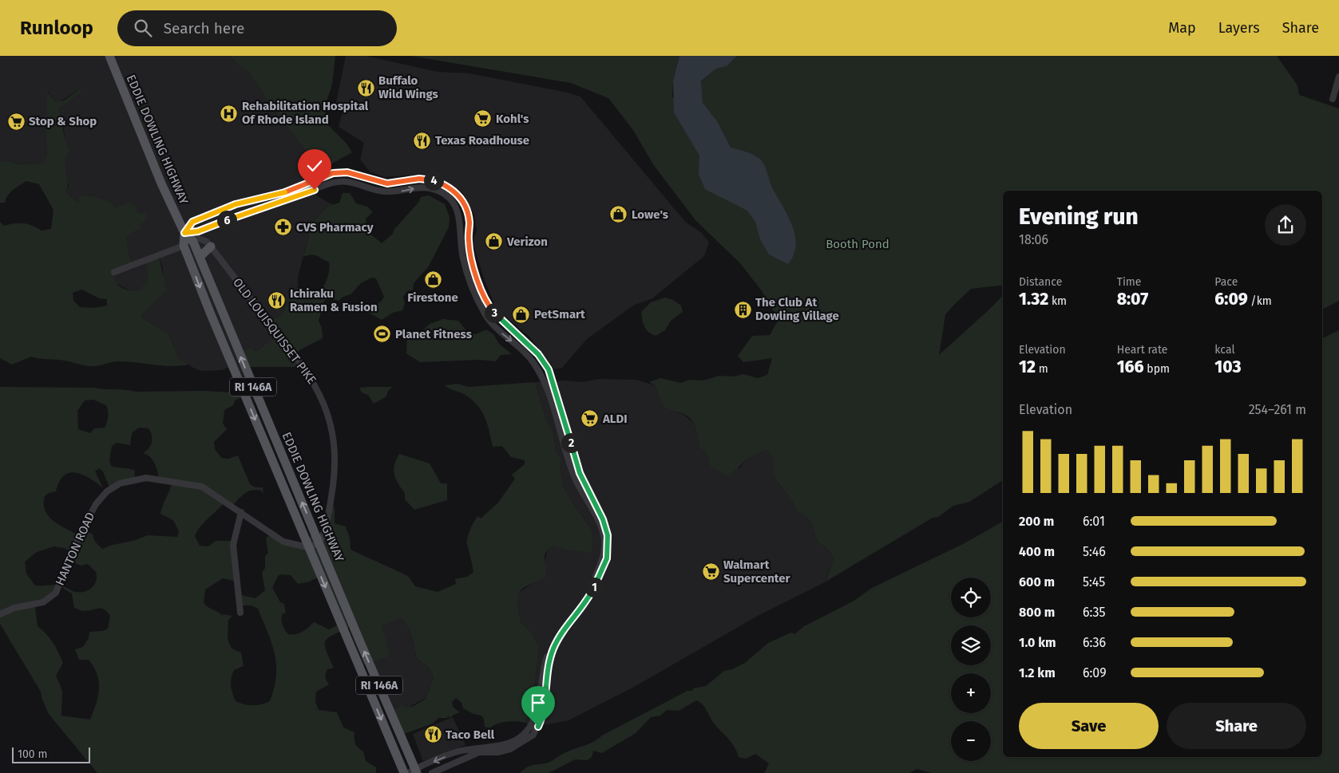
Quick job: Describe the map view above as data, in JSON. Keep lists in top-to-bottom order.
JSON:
{
  "streets": {
    "main road": ["EDDIE DOWLING HIGHWAY", "RI 146A"],
    "street": ["OLD LOUISQUISSET PIKE", "HANTON ROAD"]
  },
  "crossings": [
    ["EDDIE DOWLING HIGHWAY", "OLD LOUISQUISSET PIKE"],
    ["EDDIE DOWLING HIGHWAY", "HANTON ROAD"]
  ],
  "parks": ["Booth Pond"],
  "places": {
    "restaurant": [
      "Buffalo Wild Wings",
      "Texas Roadhouse",
      "Ichiraku Ramen & Fusion",
      "Taco Bell"
    ],
    "hospital": ["Rehabilitation Hospital Of Rhode Island"],
    "supermarket": [
      "Kohl's",
      "Stop & Shop",
      "ALDI",
      "Walmart Supercenter"
    ],
    "shop": [
      "Lowe's",
      "Verizon",
      "Firestone",
      "PetSmart"
    ],
    "pharmacy": ["CVS Pharmacy"],
    "building": ["The Club At Dowling Village"],
    "sports": ["Planet Fitness"]
  },
  "scale_bar": "100 m",
  "page": {
    "header": "Runloop",
    "search": "Search here",
    "nav": ["Map", "Layers", "Share"],
    "pins": [
      "4",
      "6",
      "3",
      "2",
      "1"
    ],
    "heading": ["Evening run", "18:06"],
    "stats": [
      ["Distance", "1.32 km"],
      ["Time", "8:07"],
      ["Pace", "6:09 /km"],
      ["Elevation", "12 m"],
      ["Heart rate", "166 bpm"],
      ["kcal", "103"]
    ],
    "chart": ["Elevation", "254–261 m"],
    "list": [
      {
        "name": "200 m",
        "note": "6:01"
      },
      {
        "name": "400 m",
        "note": "5:46"
      },
      {
        "name": "600 m",
        "note": "5:45"
      },
      {
        "name": "800 m",
        "note": "6:35"
      },
      {
        "name": "1.0 km",
        "note": "6:36"
      },
      {
        "name": "1.2 km",
        "note": "6:09"
      }
    ],
    "map_buttons": ["+", "−"],
    "buttons": ["Save", "Share"],
    "scale": "100 m"
  }
}
